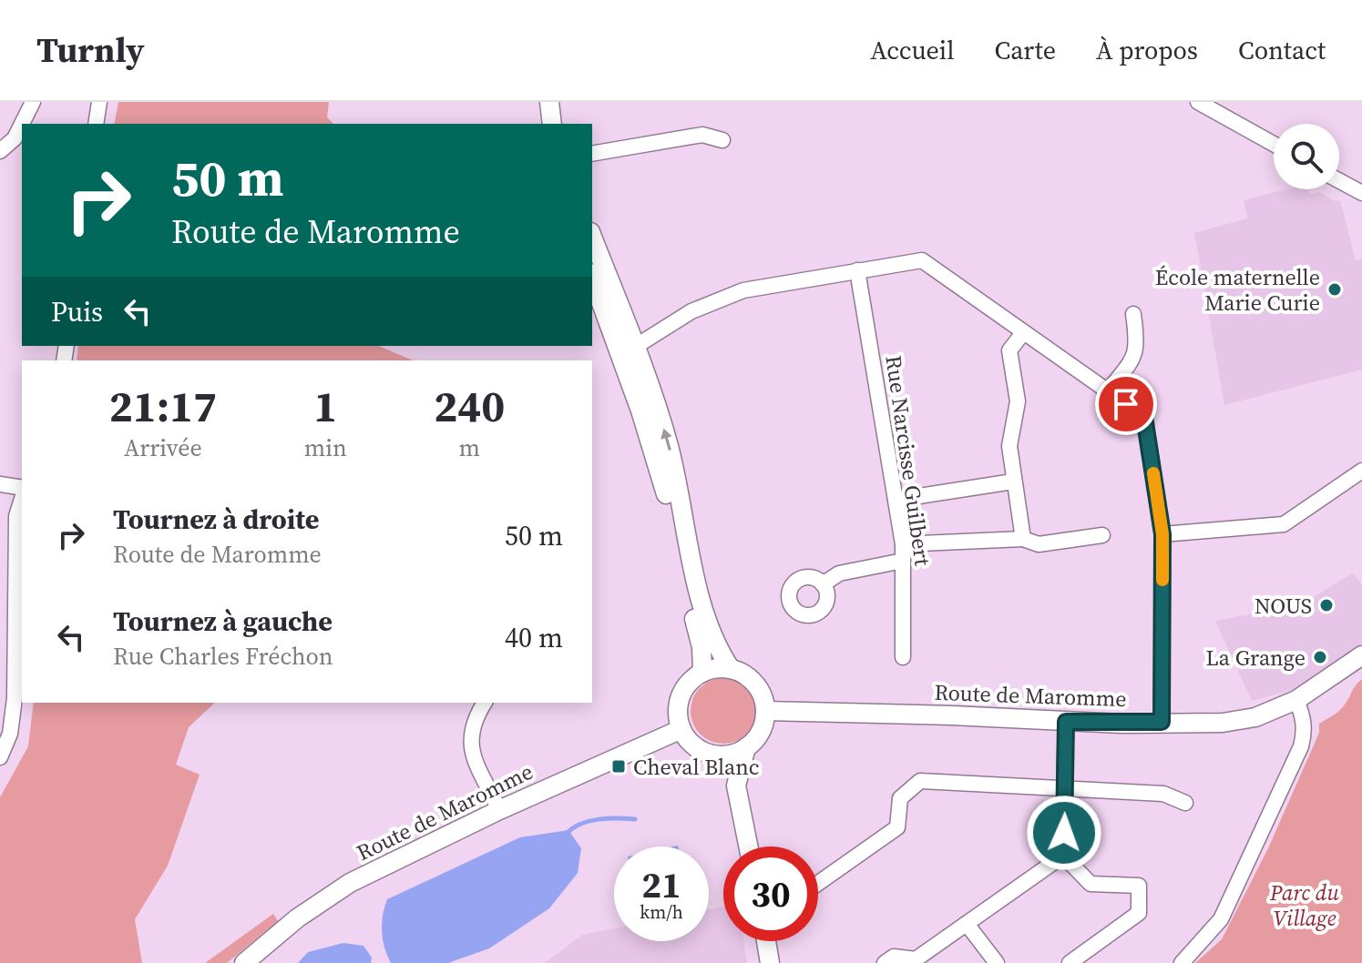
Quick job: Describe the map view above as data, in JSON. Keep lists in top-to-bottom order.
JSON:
{
  "streets": {
    "street": ["Rue Narcisse Guilbert", "Route de Maromme"]
  },
  "parks": ["Parc du Village"],
  "places": {
    "other": ["École maternelle Marie Curie", "NOUS", "La Grange"],
    "transit": ["Cheval Blanc"]
  },
  "page": {
    "header": "Turnly",
    "nav": [
      "Accueil",
      "Carte",
      "À propos",
      "Contact"
    ],
    "turn": ["50 m", "Route de Maromme"],
    "then": "Puis",
    "eta": [
      "21:17",
      "Arrivée",
      "1",
      "min",
      "240",
      "m"
    ],
    "list": [
      {
        "name": "Tournez à droite",
        "note": "Route de Maromme",
        "value": "50 m"
      },
      {
        "name": "Tournez à gauche",
        "note": "Rue Charles Fréchon",
        "value": "40 m"
      }
    ],
    "speed": "21 km/h",
    "limit": "30"
  }
}
